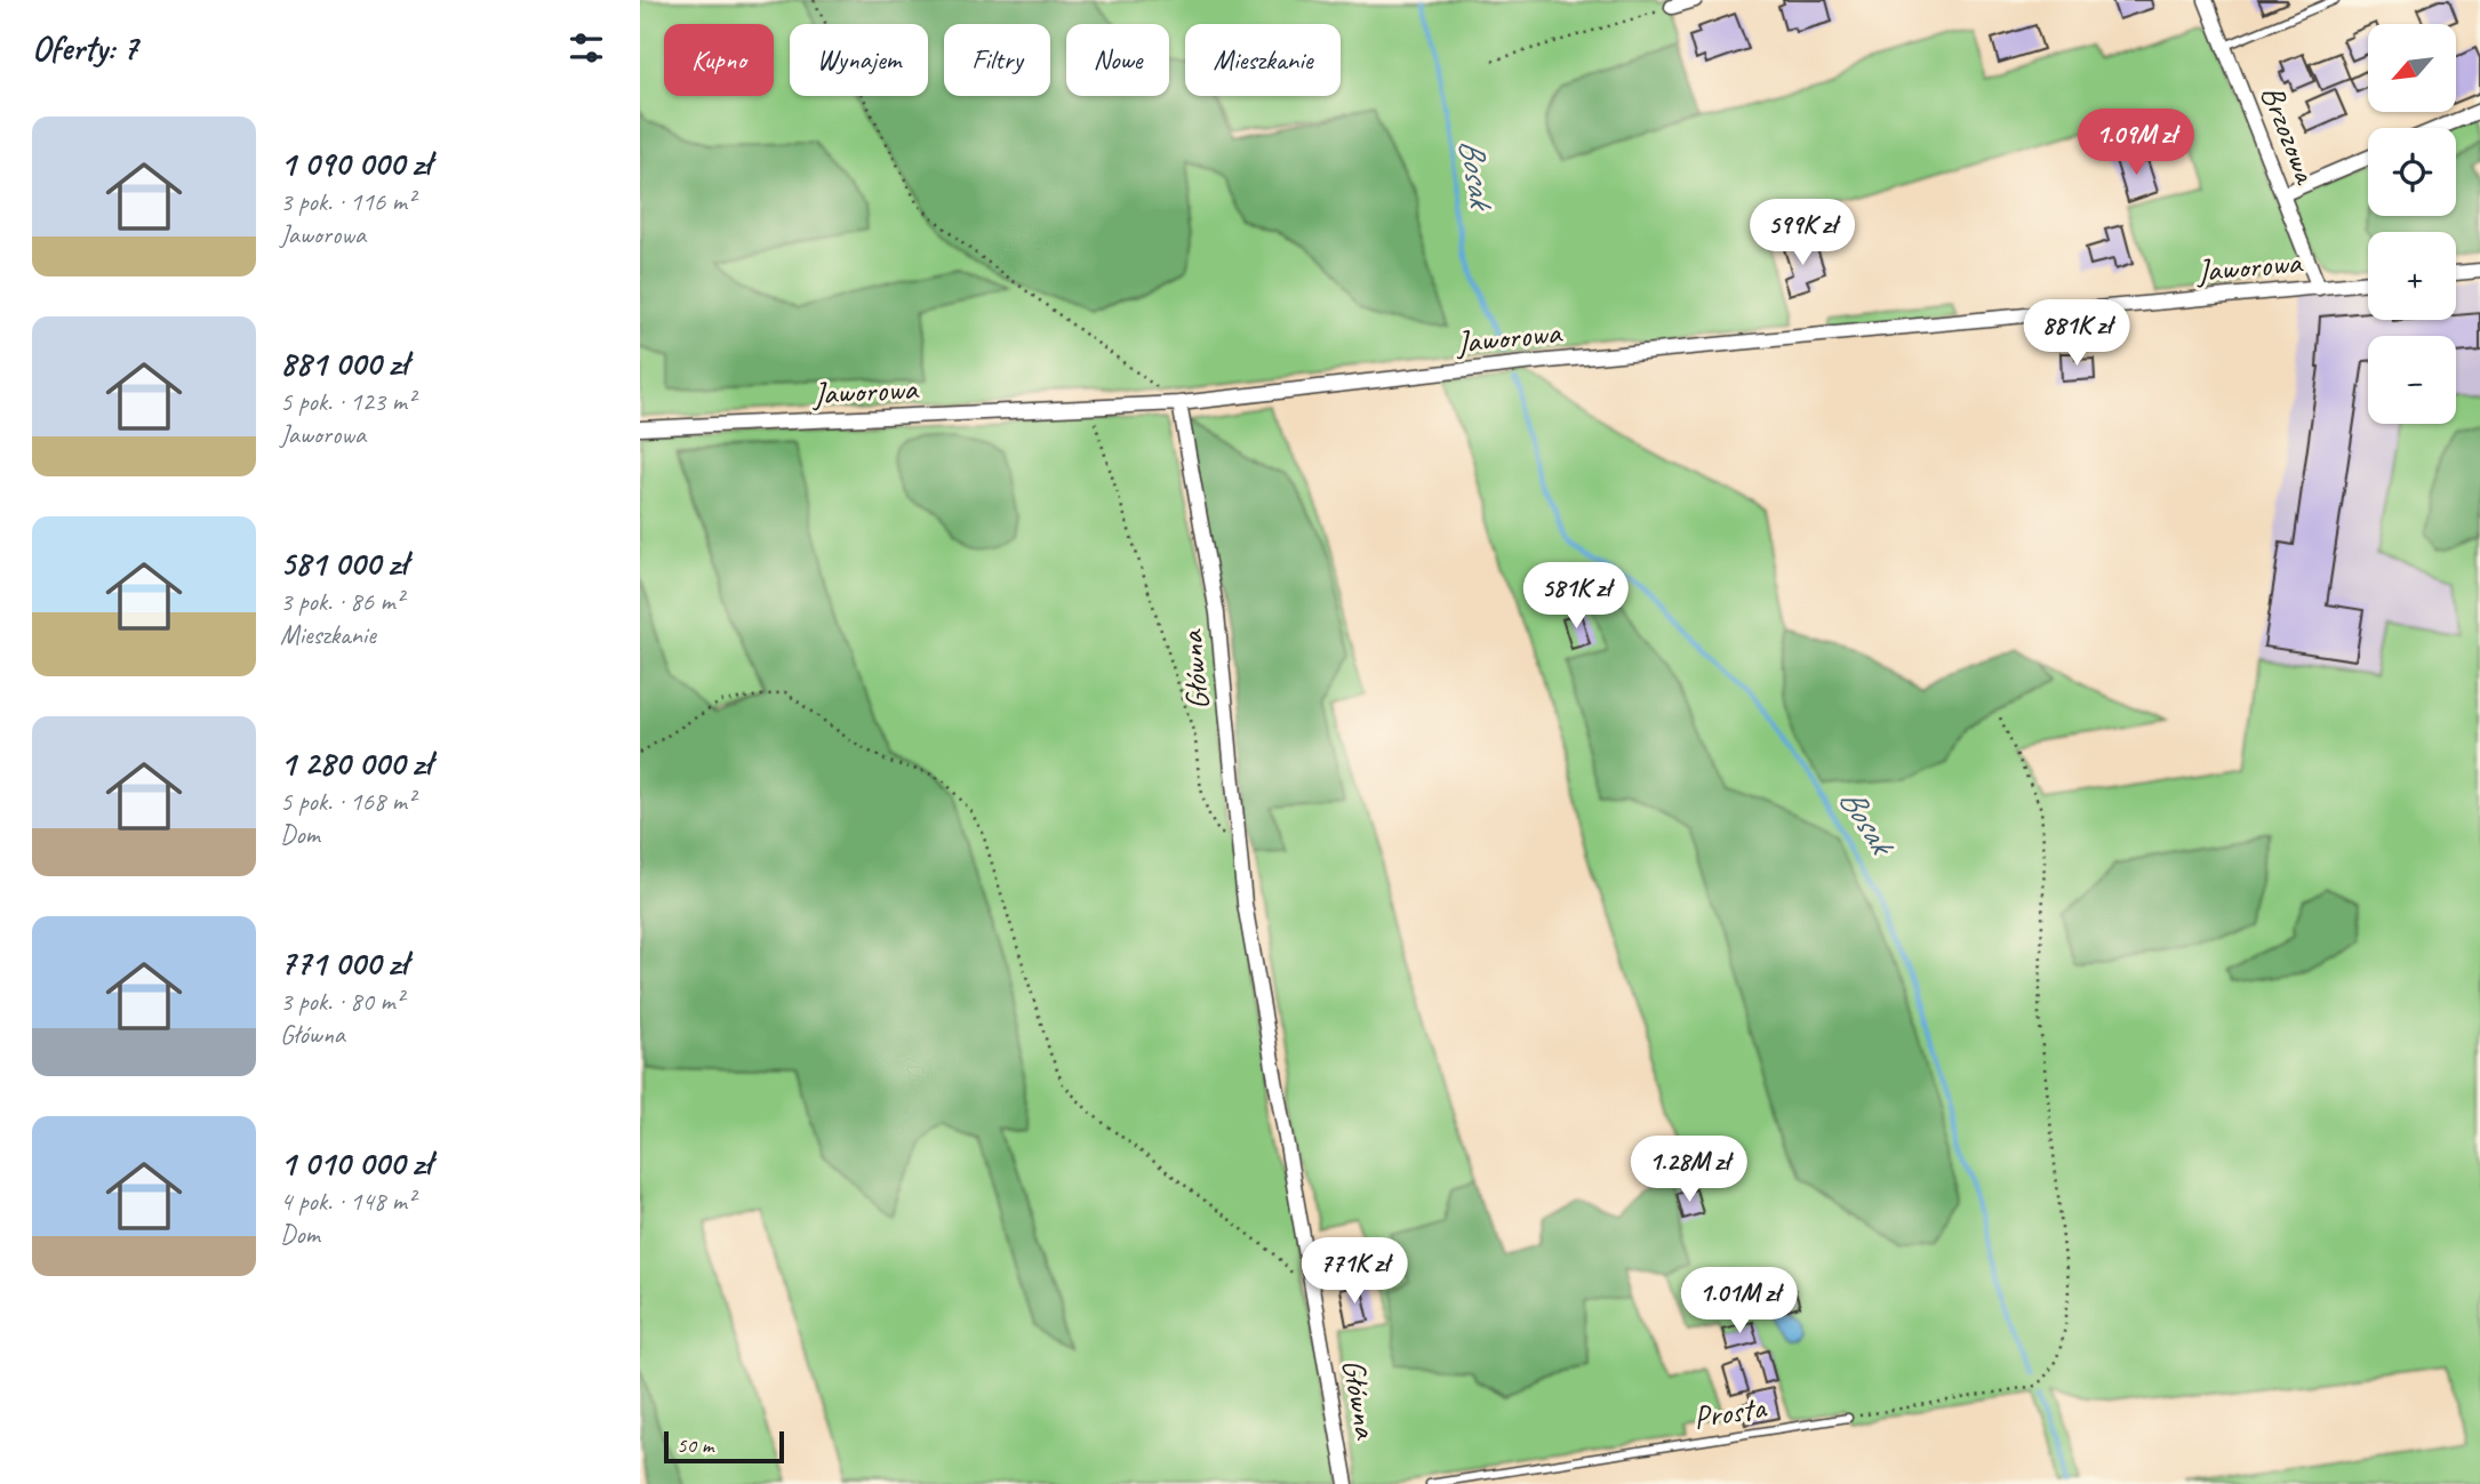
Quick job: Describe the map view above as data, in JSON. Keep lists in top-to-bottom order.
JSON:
{
  "streets": {
    "street": ["Brzozowa", "Jaworowa", "Główna"],
    "lane": ["Prosta"]
  },
  "crossings": [
    ["Brzozowa", "Jaworowa"],
    ["Jaworowa", "Główna"]
  ],
  "water": ["Bosak"],
  "scale_bar": "50 m",
  "north": "bottom left",
  "page": {
    "heading": "Oferty: 7",
    "map_buttons": ["+", "−"],
    "chip": [
      "Kupno",
      "Wynajem",
      "Filtry",
      "Nowe",
      "Mieszkanie"
    ],
    "list": [
      {
        "name": "1 090 000 zł",
        "note": "3 pok. · 116 m² · Jaworowa"
      },
      {
        "name": "881 000 zł",
        "note": "5 pok. · 123 m² · Jaworowa"
      },
      {
        "name": "581 000 zł",
        "note": "3 pok. · 86 m² · Mieszkanie"
      },
      {
        "name": "1 280 000 zł",
        "note": "5 pok. · 168 m² · Dom"
      },
      {
        "name": "771 000 zł",
        "note": "3 pok. · 80 m² · Główna"
      },
      {
        "name": "1 010 000 zł",
        "note": "4 pok. · 148 m² · Dom"
      }
    ],
    "price": [
      "1.09M zł",
      "599K zł",
      "881K zł",
      "581K zł",
      "1.28M zł",
      "771K zł",
      "1.01M zł"
    ],
    "scale": "50 m"
  }
}
